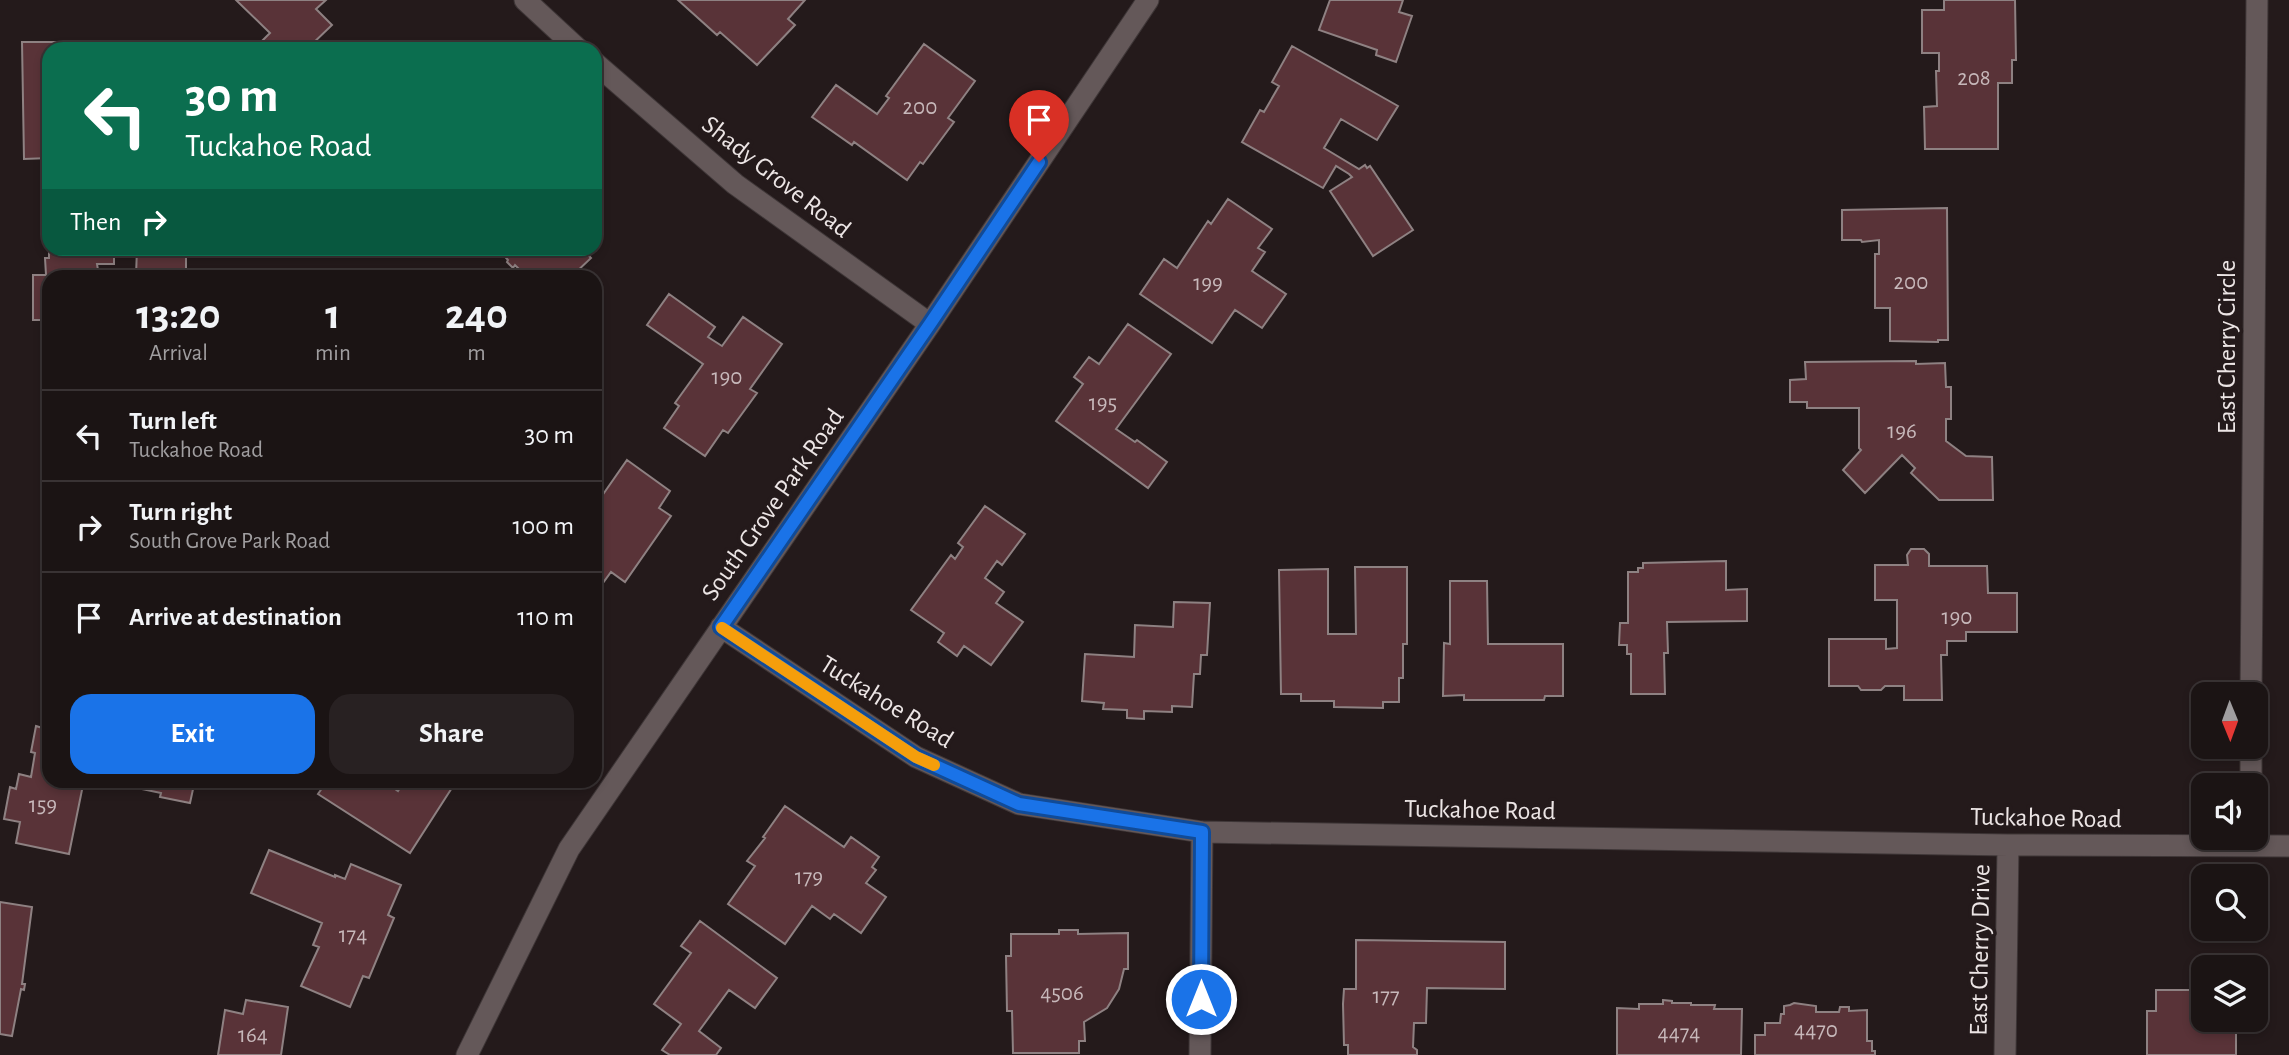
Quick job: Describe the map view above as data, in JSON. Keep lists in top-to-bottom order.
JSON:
{
  "streets": {
    "street": [
      "Shady Grove Road",
      "East Cherry Circle",
      "South Grove Park Road",
      "Tuckahoe Road",
      "East Cherry Drive"
    ]
  },
  "crossings": [
    ["Shady Grove Road", "South Grove Park Road"],
    ["South Grove Park Road", "Tuckahoe Road"],
    ["Tuckahoe Road", "East Cherry Drive"]
  ],
  "house_numbers": [
    "208",
    "200",
    "200",
    "199",
    "190",
    "195",
    "196",
    "190",
    "159",
    "179",
    "174",
    "4506",
    "177",
    "4470",
    "4474",
    "164"
  ],
  "north": "bottom",
  "page": {
    "turn": ["30 m", "Tuckahoe Road"],
    "then": "Then",
    "eta": [
      "13:20",
      "Arrival",
      "1",
      "min",
      "240",
      "m"
    ],
    "list": [
      {
        "name": "Turn left",
        "note": "Tuckahoe Road",
        "value": "30 m"
      },
      {
        "name": "Turn right",
        "note": "South Grove Park Road",
        "value": "100 m"
      },
      {
        "name": "Arrive at destination",
        "value": "110 m"
      }
    ],
    "buttons": ["Exit", "Share"]
  }
}
